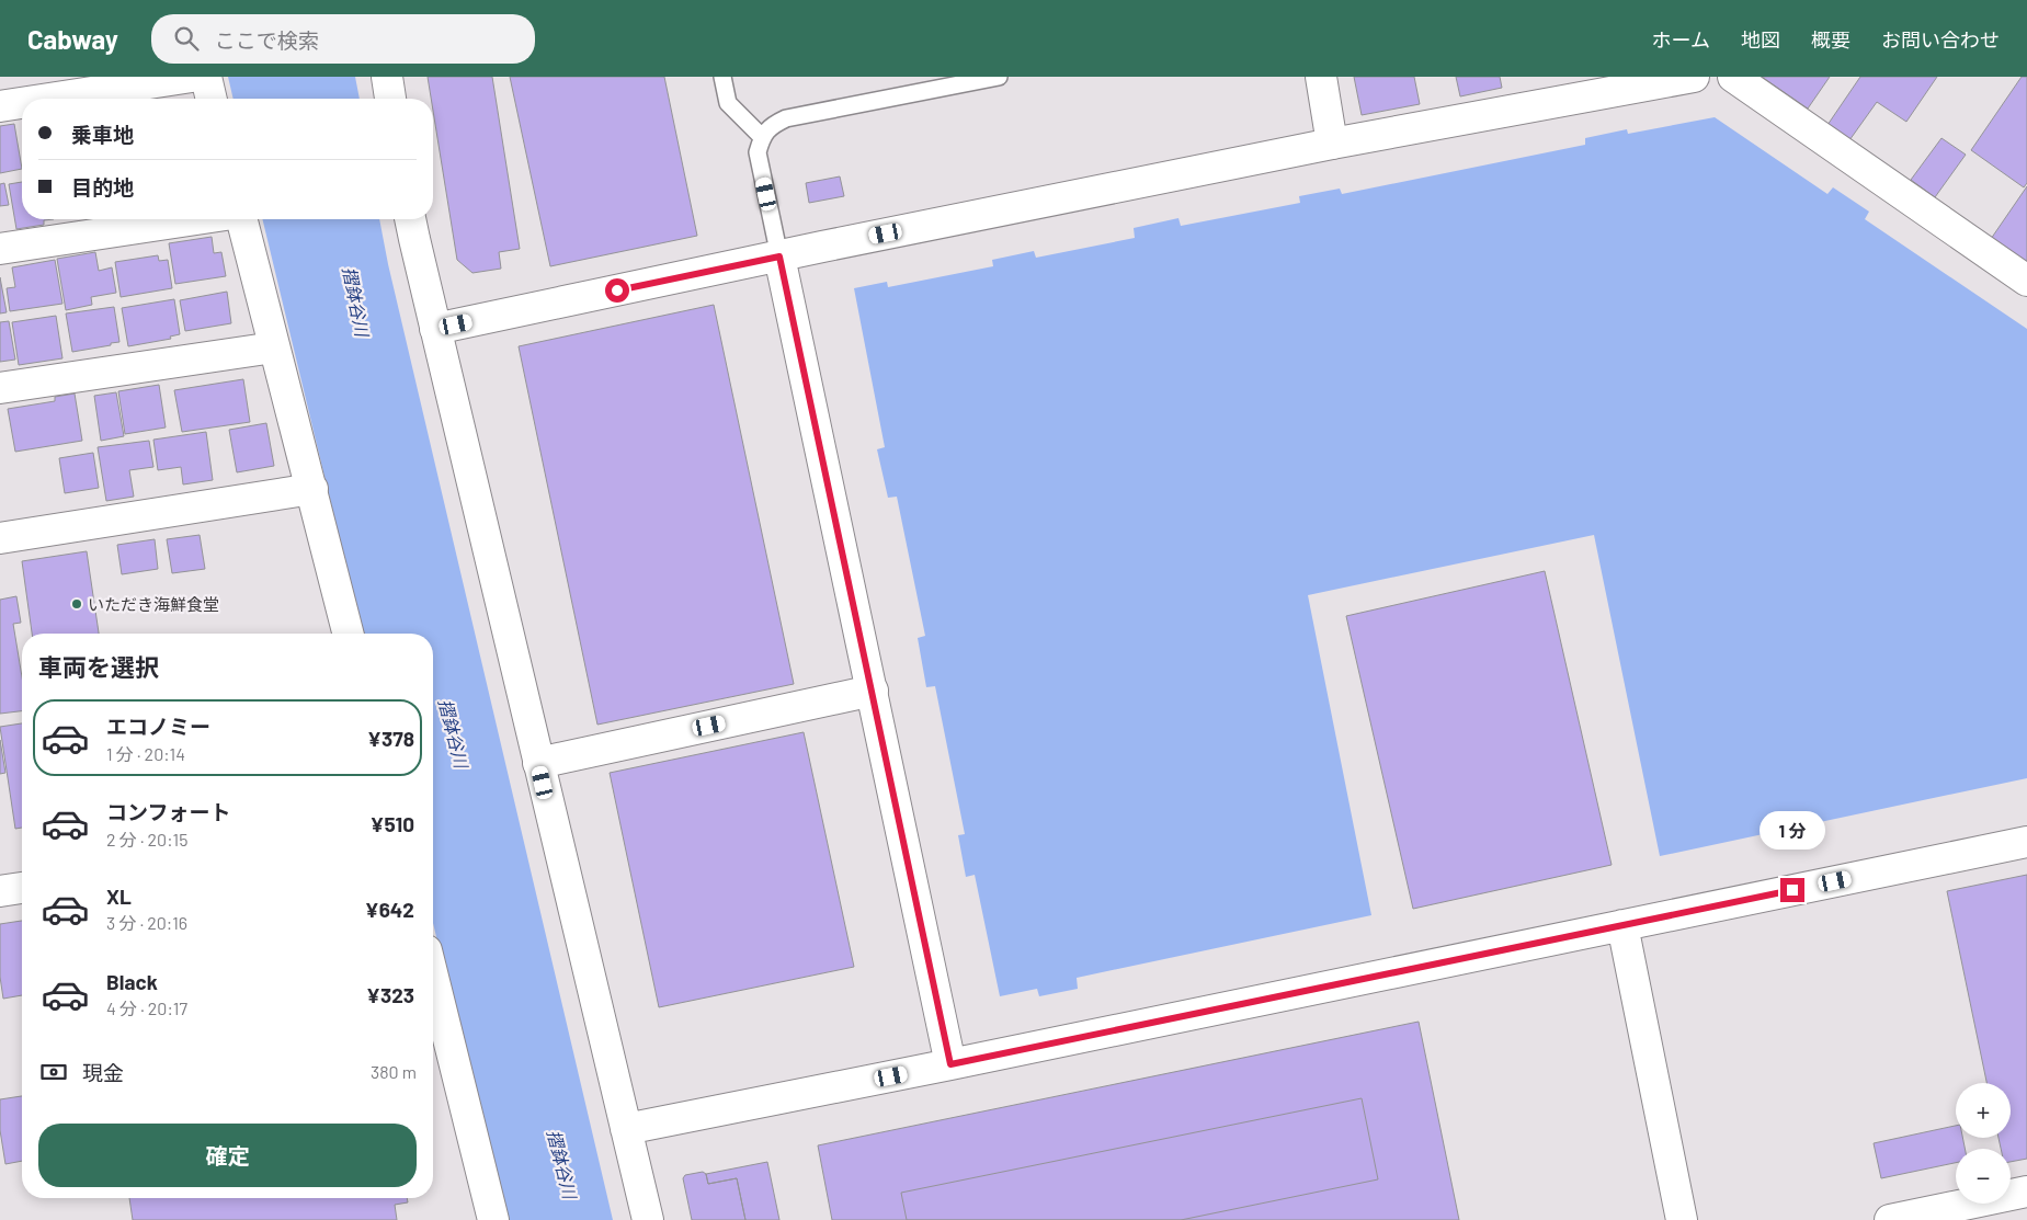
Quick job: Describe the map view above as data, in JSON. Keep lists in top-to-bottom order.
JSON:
{
  "water": ["摺鉢谷川"],
  "places": ["いただき海鮮食堂"],
  "page": {
    "header": "Cabway",
    "search": "ここで検索",
    "nav": [
      "ホーム",
      "地図",
      "概要",
      "お問い合わせ"
    ],
    "banner": ["乗車地", "目的地"],
    "heading": "車両を選択",
    "list": [
      {
        "name": "エコノミー",
        "note": "1 分 · 20:14",
        "value": "¥378"
      },
      {
        "name": "コンフォート",
        "note": "2 分 · 20:15",
        "value": "¥510"
      },
      {
        "name": "XL",
        "note": "3 分 · 20:16",
        "value": "¥642"
      },
      {
        "name": "Black",
        "note": "4 分 · 20:17",
        "value": "¥323"
      }
    ],
    "bubble": "1 分",
    "pay": ["現金", "380 m"],
    "map_buttons": ["+", "−"],
    "buttons": "確定"
  }
}
